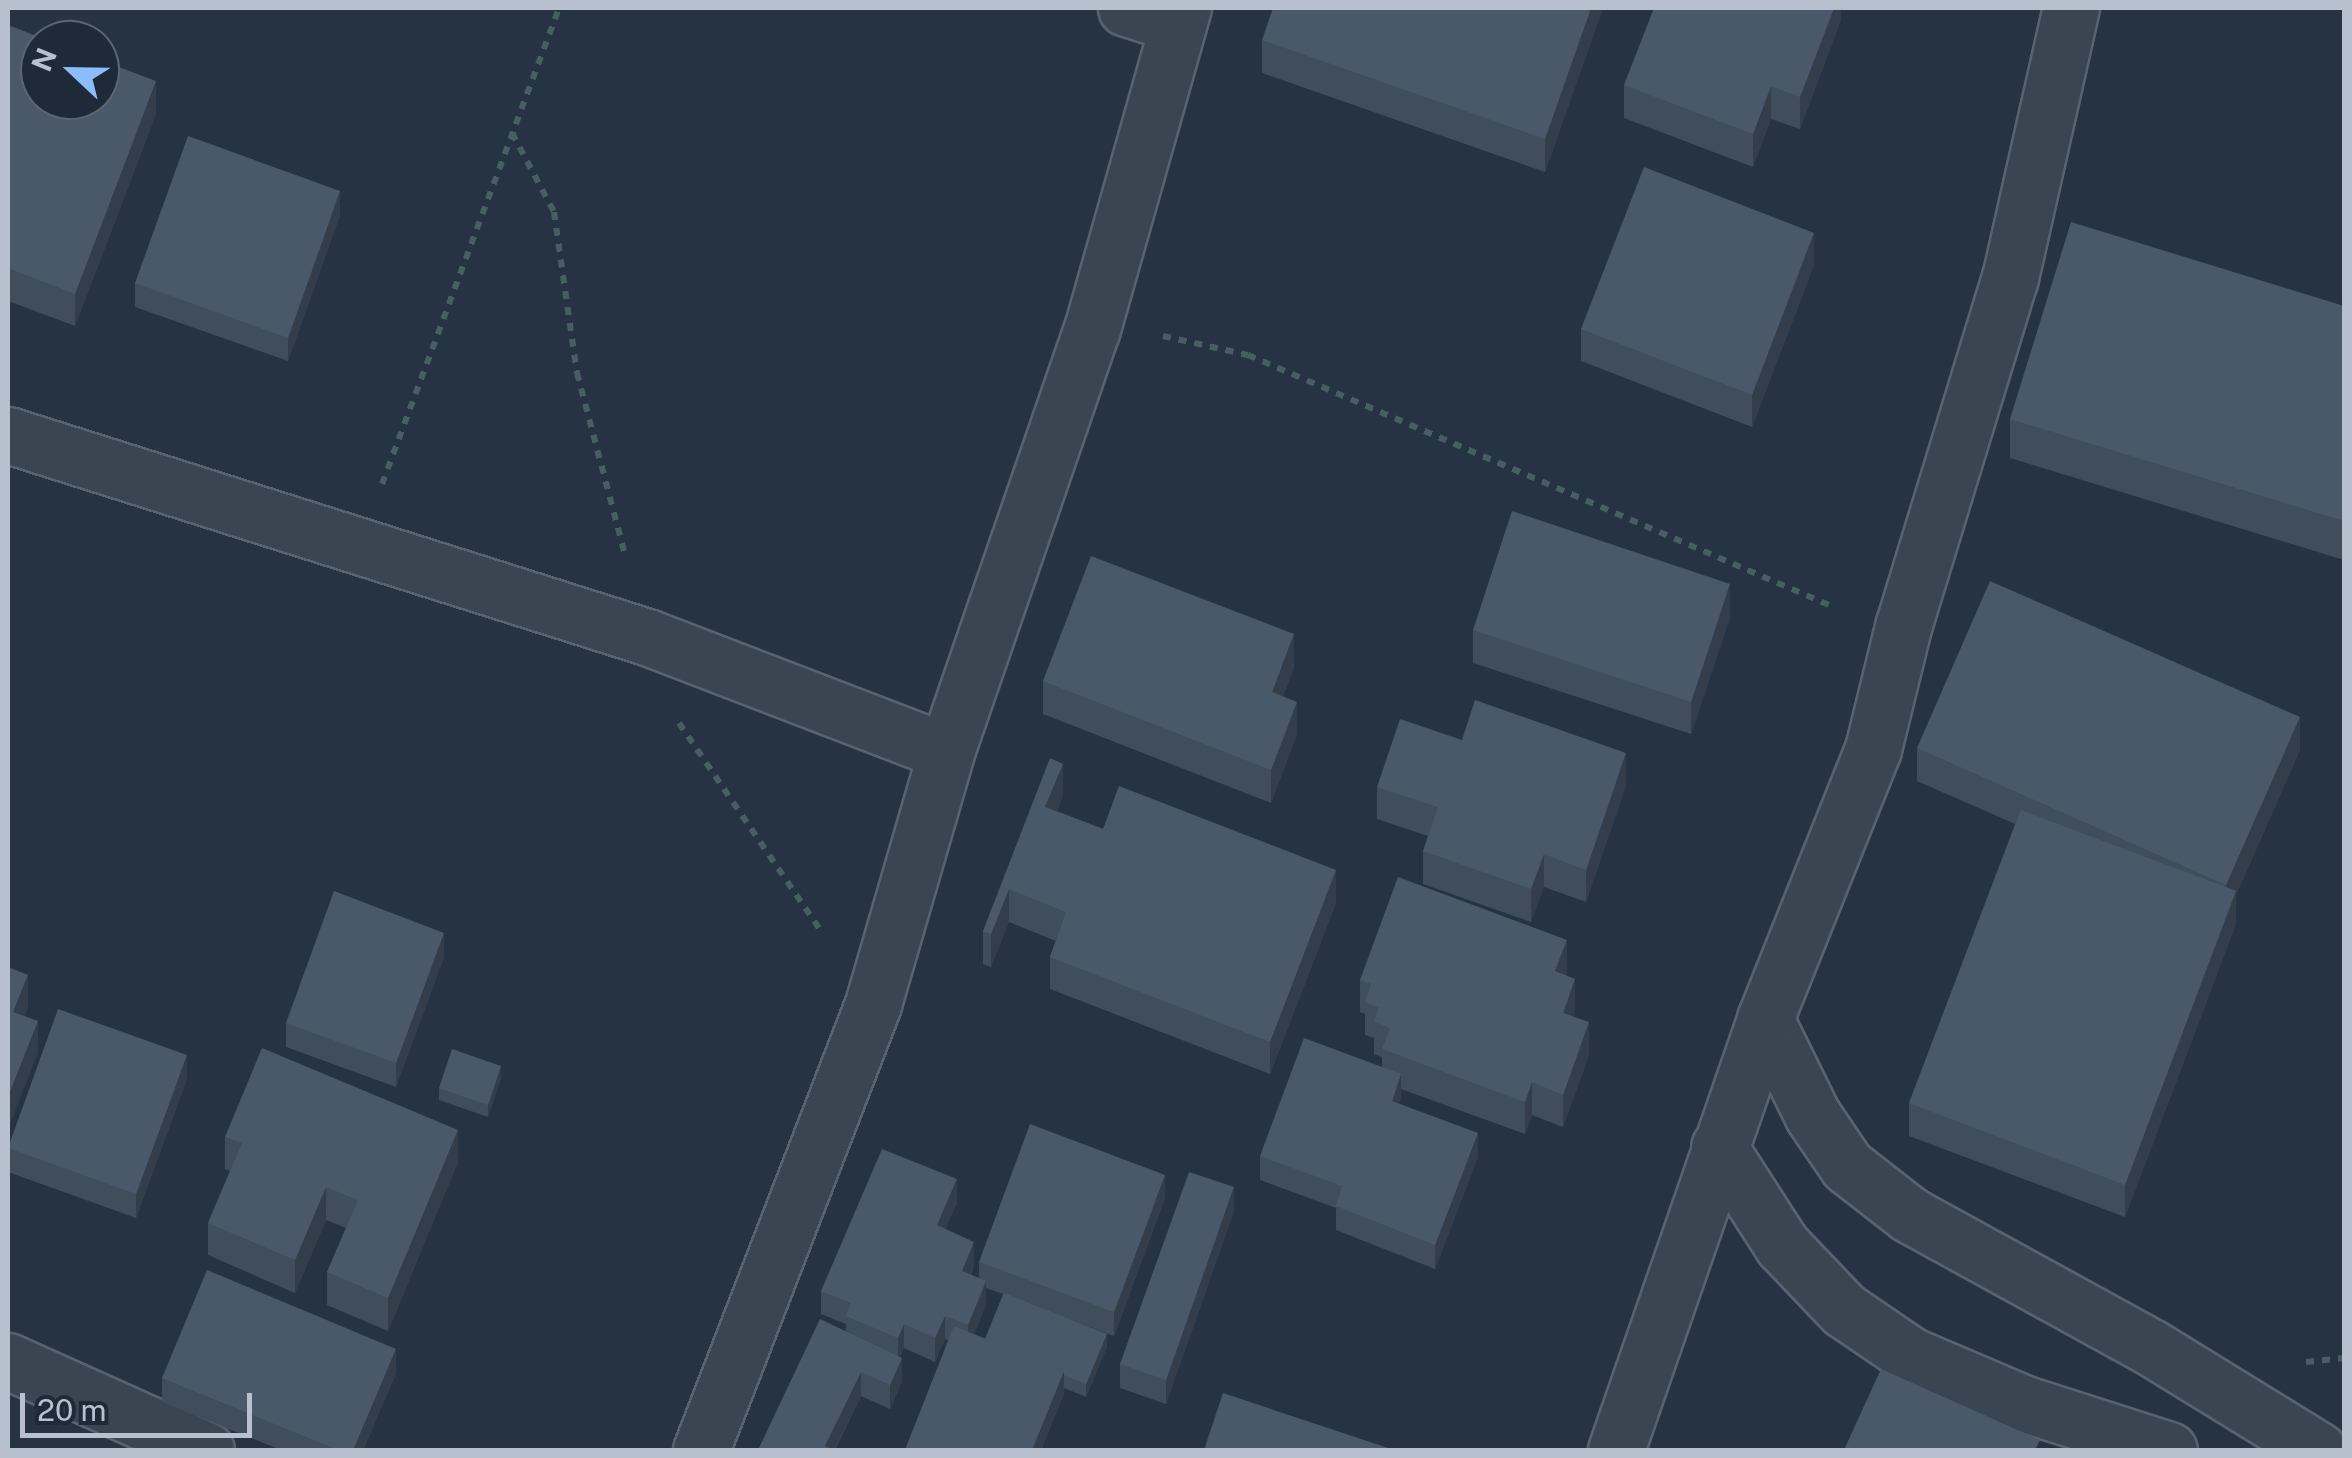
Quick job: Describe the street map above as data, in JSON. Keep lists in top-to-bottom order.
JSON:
{
  "scale_bar": "20 m",
  "north": "left"
}
